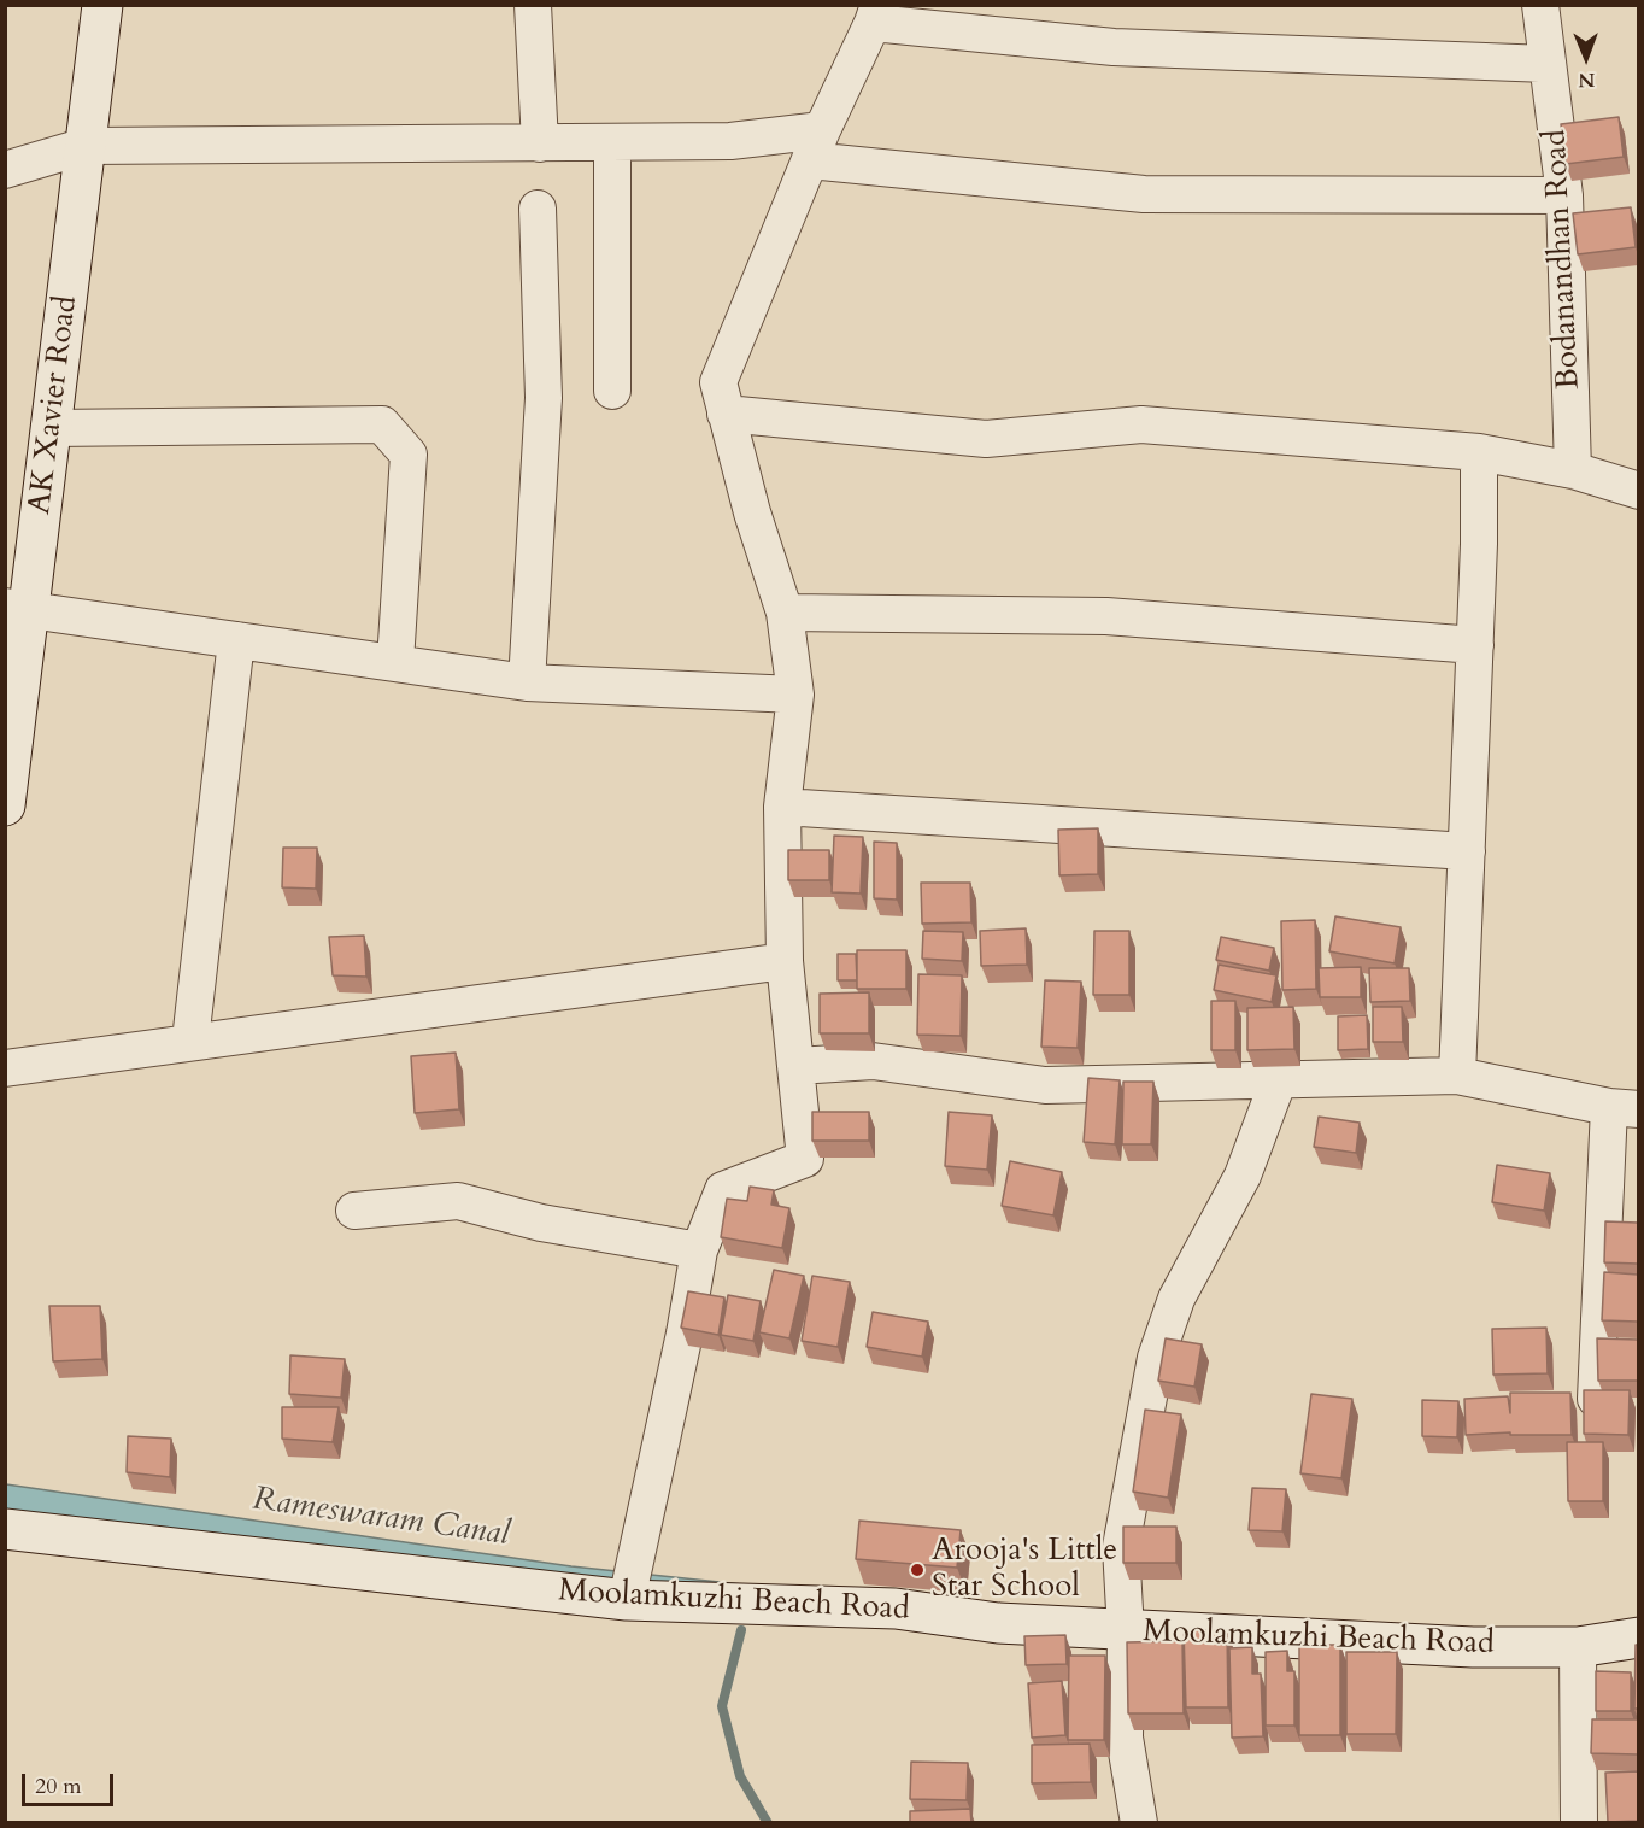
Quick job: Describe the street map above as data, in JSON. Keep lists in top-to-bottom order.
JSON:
{
  "streets": {
    "street": ["Bodanandhan Road", "AK Xavier Road", "Moolamkuzhi Beach Road"]
  },
  "water": ["Rameswaram Canal"],
  "places": ["Arooja's Little Star School"],
  "scale_bar": "20 m",
  "north": "bottom"
}
